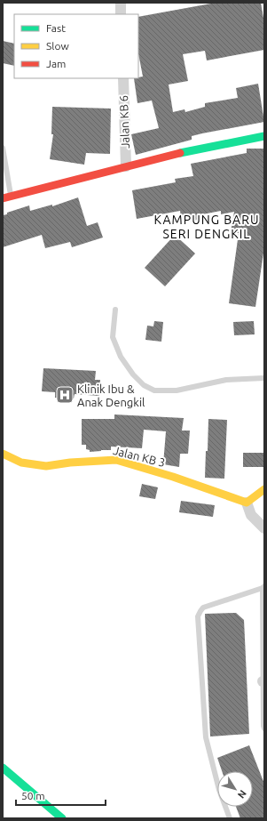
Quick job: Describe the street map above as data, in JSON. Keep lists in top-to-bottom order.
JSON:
{
  "streets": {
    "street": ["Jalan KB 6", "Jalan KB 3"]
  },
  "districts": ["KAMPUNG BARU SERI DENGKIL"],
  "places": {
    "hospital": ["Klinik Ibu & Anak Dengkil"]
  },
  "legend": ["Fast", "Slow", "Jam"],
  "scale_bar": "50 m",
  "north": "bottom right"
}
